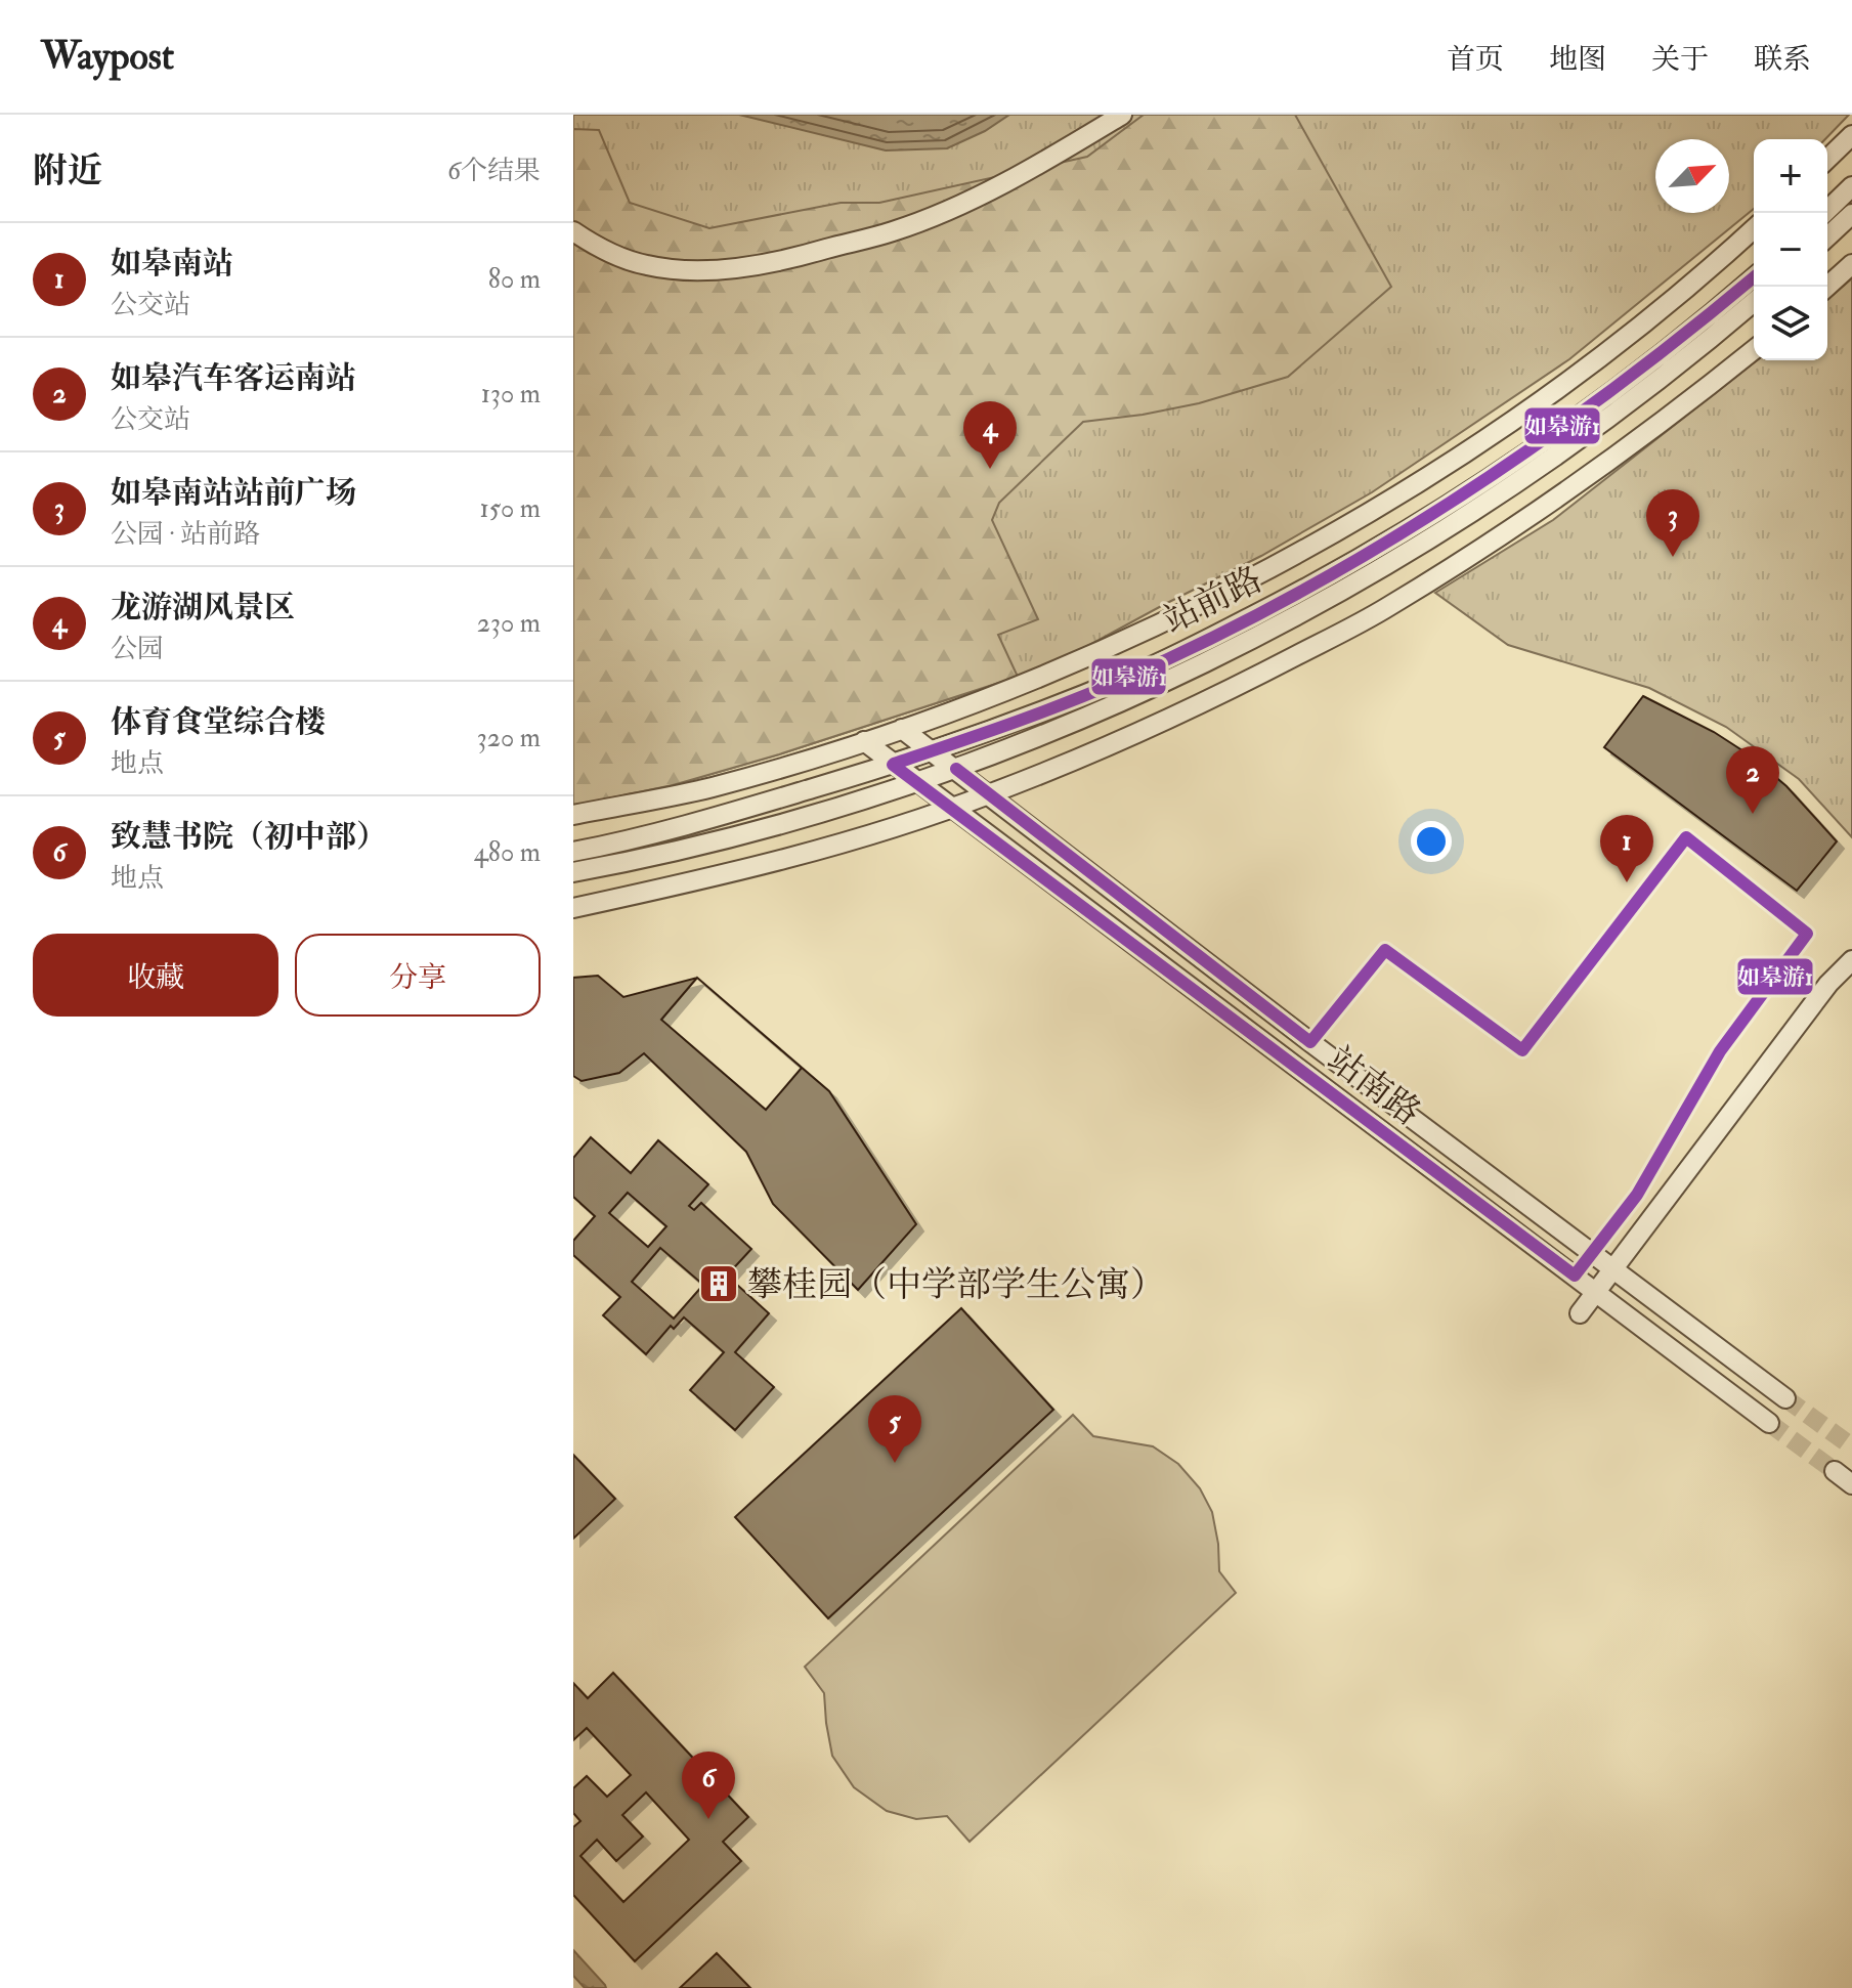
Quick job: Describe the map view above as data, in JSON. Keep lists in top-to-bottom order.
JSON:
{
  "streets": {
    "street": ["站前路", "站南路"]
  },
  "crossings": [
    ["站前路", "站南路"]
  ],
  "places": {
    "building": ["攀桂园（中学部学生公寓）"]
  },
  "lines": ["transit line 如皋游1"],
  "north": "top right",
  "page": {
    "header": "Waypost",
    "nav": [
      "首页",
      "地图",
      "关于",
      "联系"
    ],
    "heading": ["附近", "6个结果"],
    "map_buttons": ["+", "−"],
    "list": [
      {
        "mark": "1",
        "name": "如皋南站",
        "note": "公交站",
        "value": "80 m"
      },
      {
        "mark": "2",
        "name": "如皋汽车客运南站",
        "note": "公交站",
        "value": "130 m"
      },
      {
        "mark": "3",
        "name": "如皋南站站前广场",
        "note": "公园 · 站前路",
        "value": "150 m"
      },
      {
        "mark": "4",
        "name": "龙游湖风景区",
        "note": "公园",
        "value": "230 m"
      },
      {
        "mark": "5",
        "name": "体育食堂综合楼",
        "note": "地点",
        "value": "320 m"
      },
      {
        "mark": "6",
        "name": "致慧书院（初中部）",
        "note": "地点",
        "value": "480 m"
      }
    ],
    "pins": [
      "4",
      "3",
      "2",
      "1",
      "5",
      "6"
    ],
    "buttons": ["收藏", "分享"]
  }
}
